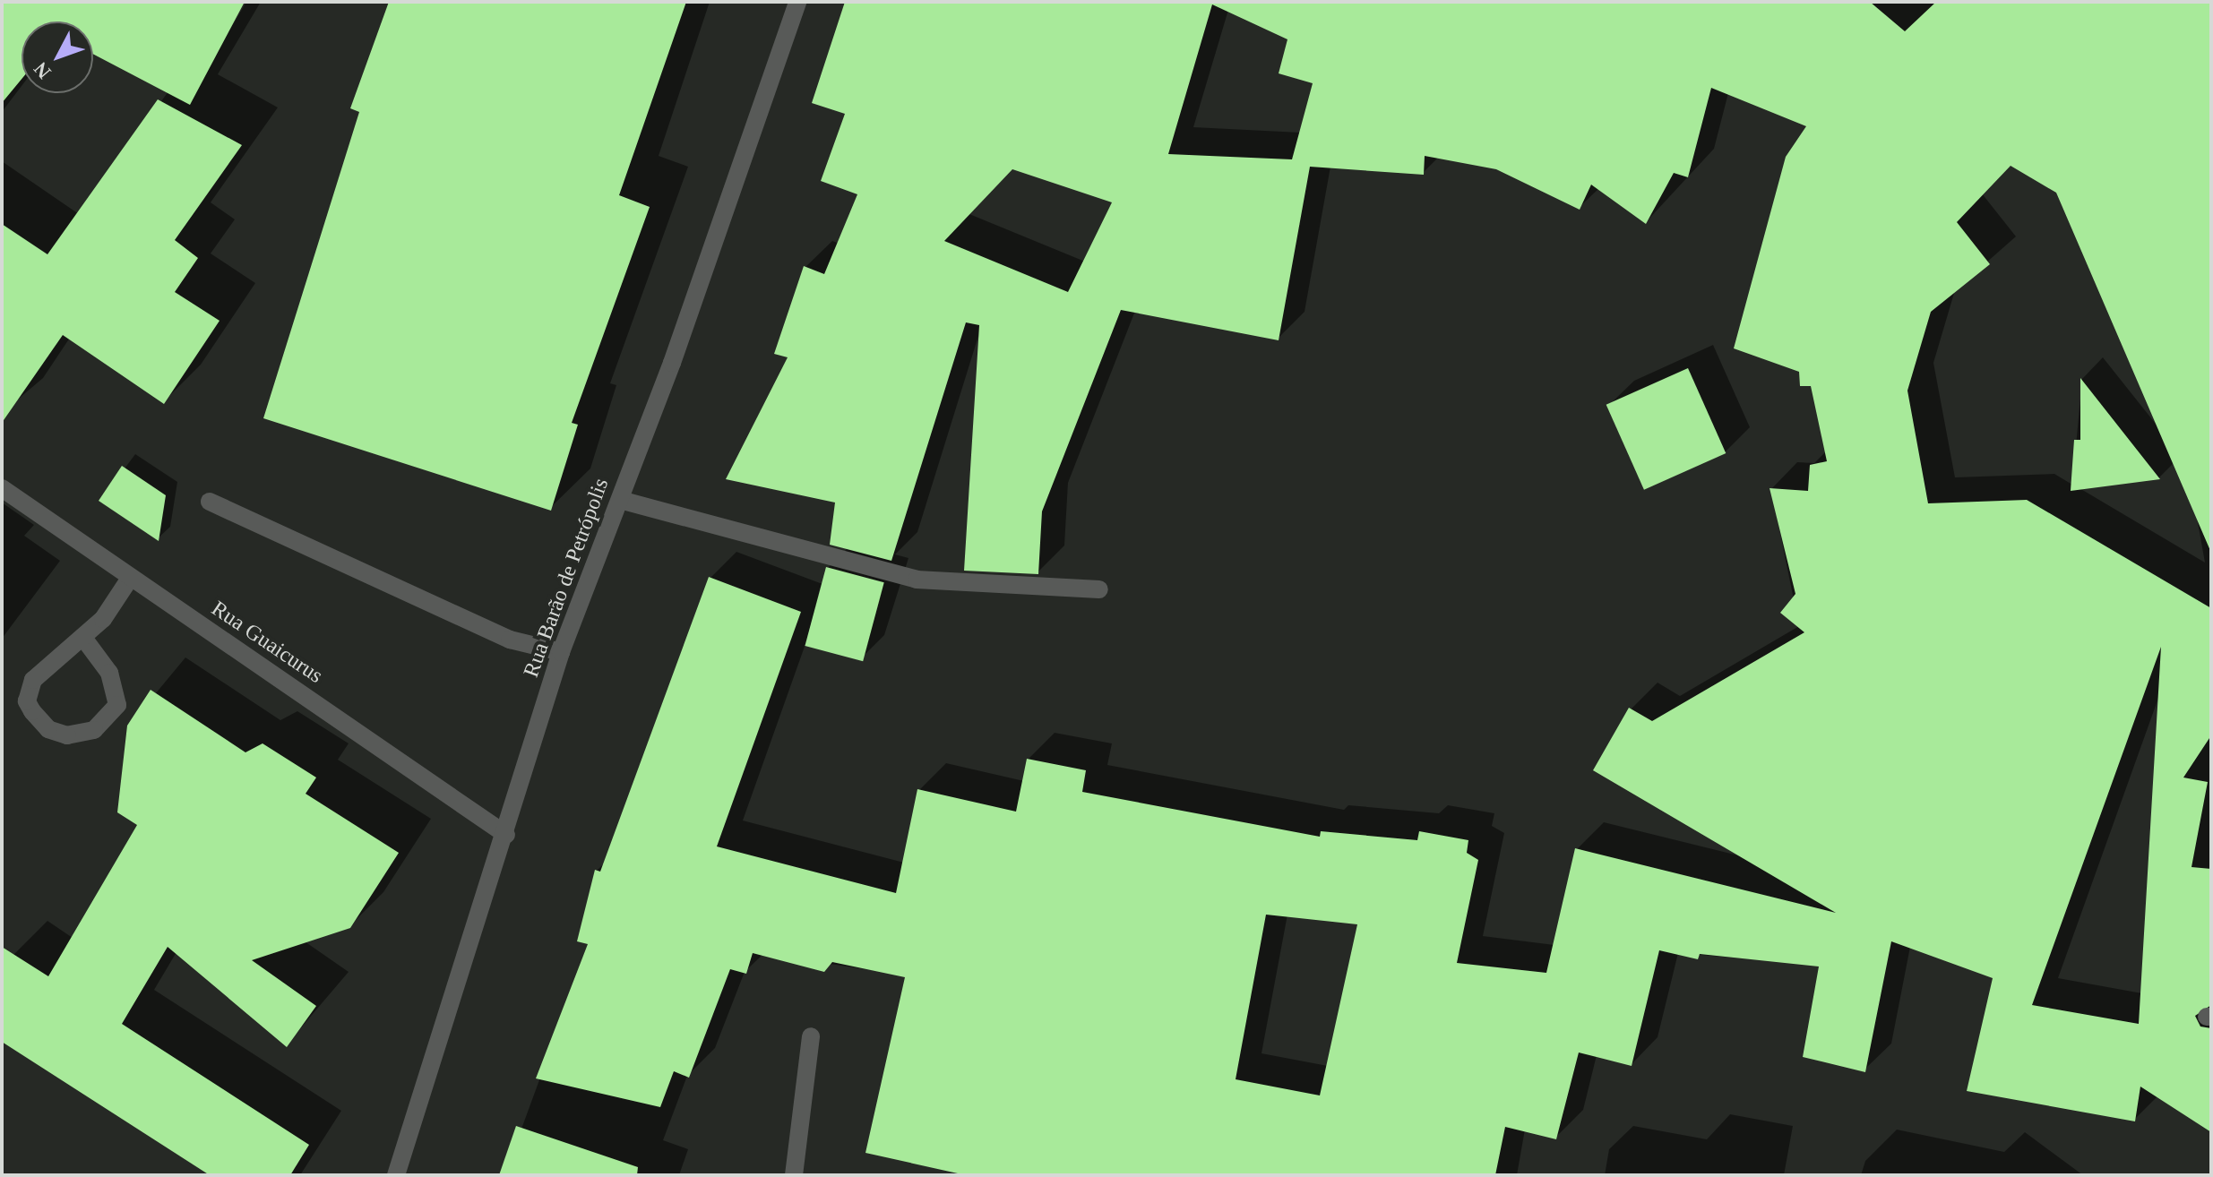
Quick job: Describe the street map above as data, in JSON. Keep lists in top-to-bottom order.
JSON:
{
  "streets": {
    "street": ["Rua Barão de Petrópolis", "Rua Guaicurus"]
  },
  "crossings": [
    ["Rua Barão de Petrópolis", "Rua Guaicurus"]
  ],
  "north": "bottom left"
}
